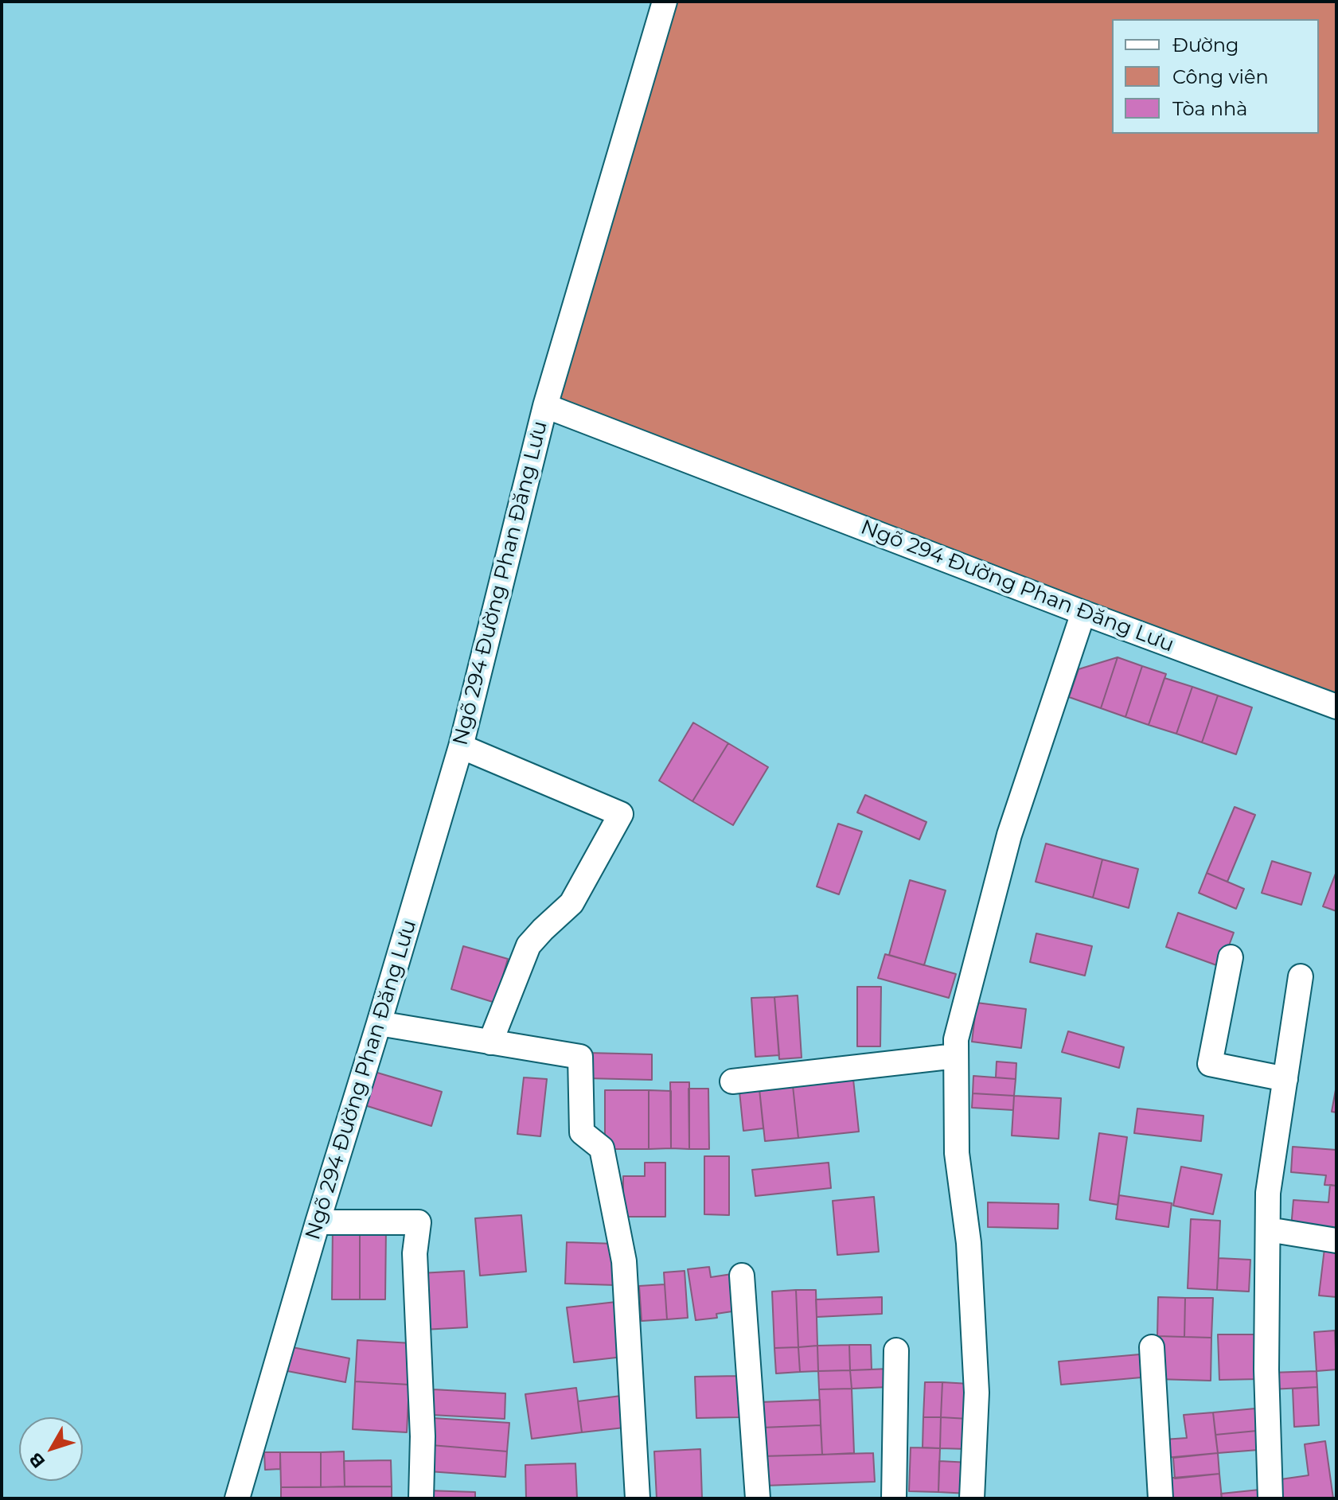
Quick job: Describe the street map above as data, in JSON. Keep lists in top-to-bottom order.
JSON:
{
  "streets": {
    "street": ["Ngõ 294 Đường Phan Đăng Lưu"]
  },
  "legend": ["Đường", "Công viên", "Tòa nhà"],
  "north": "bottom left"
}
